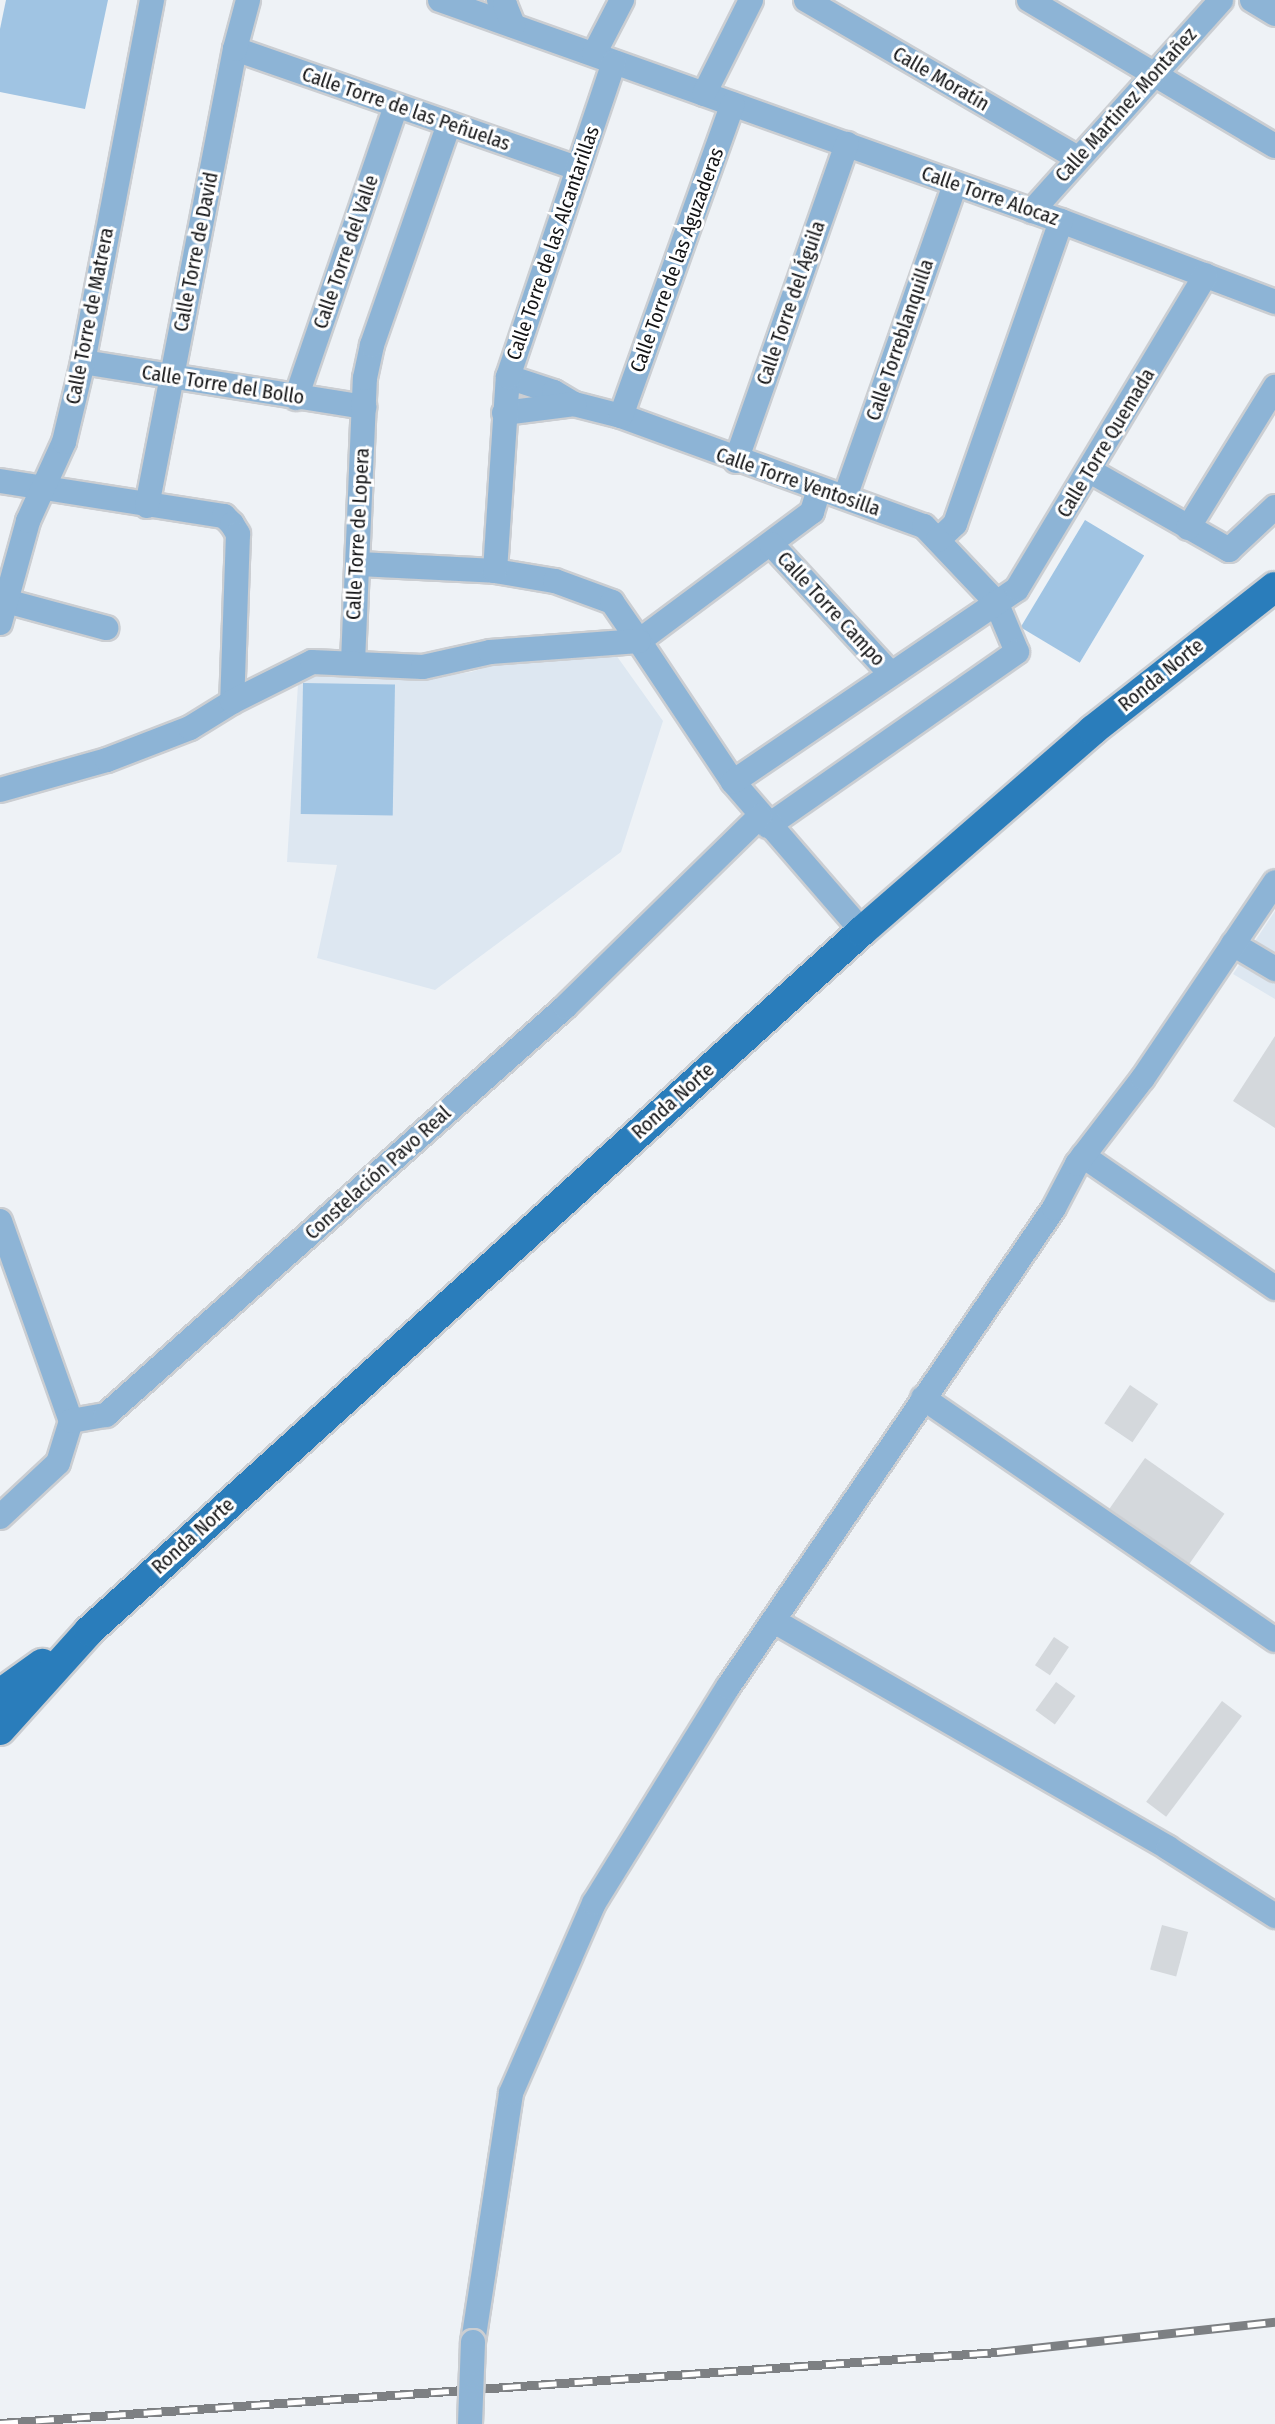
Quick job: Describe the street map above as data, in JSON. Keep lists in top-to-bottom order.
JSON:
{
  "streets": {
    "main road": ["Ronda Norte"],
    "street": [
      "Calle Moratín",
      "Calle Martinez Montañez",
      "Calle Torre de las Peñuelas",
      "Calle Torre Alocaz",
      "Calle Torre de las Alcantarillas",
      "Calle Torre de David",
      "Calle Torre del Valle",
      "Calle Torre de las Aguzaderas",
      "Calle Torre del Águila",
      "Calle Torre de Matrera",
      "Calle Torreblanquilla",
      "Calle Torre del Bollo",
      "Calle Torre Quemada",
      "Calle Torre Ventosilla",
      "Calle Torre de Lopera",
      "Calle Torre Campo",
      "Constelación Pavo Real"
    ]
  },
  "crossings": [
    ["Calle Moratín", "Calle Martinez Montañez"],
    ["Calle Martinez Montañez", "Calle Torre Alocaz"],
    ["Calle Torre de las Peñuelas", "Calle Torre de las Alcantarillas"],
    ["Calle Torre de las Peñuelas", "Calle Torre de David"],
    ["Calle Torre de las Peñuelas", "Calle Torre del Valle"],
    ["Calle Torre Alocaz", "Calle Torre de las Alcantarillas"],
    ["Calle Torre Alocaz", "Calle Torre de las Aguzaderas"],
    ["Calle Torre Alocaz", "Calle Torre del Águila"],
    ["Calle Torre Alocaz", "Calle Torreblanquilla"],
    ["Calle Torre Alocaz", "Calle Torre Quemada"],
    ["Calle Torre de las Alcantarillas", "Calle Torre Ventosilla"],
    ["Calle Torre de David", "Calle Torre del Bollo"],
    ["Calle Torre del Valle", "Calle Torre del Bollo"],
    ["Calle Torre de las Aguzaderas", "Calle Torre Ventosilla"],
    ["Calle Torre del Águila", "Calle Torre Ventosilla"],
    ["Calle Torre de Matrera", "Calle Torre del Bollo"],
    ["Calle Torreblanquilla", "Calle Torre Ventosilla"],
    ["Calle Torre del Bollo", "Calle Torre de Lopera"],
    ["Calle Torre Quemada", "Calle Torre Ventosilla"],
    ["Calle Torre Quemada", "Calle Torre Campo"]
  ]
}
